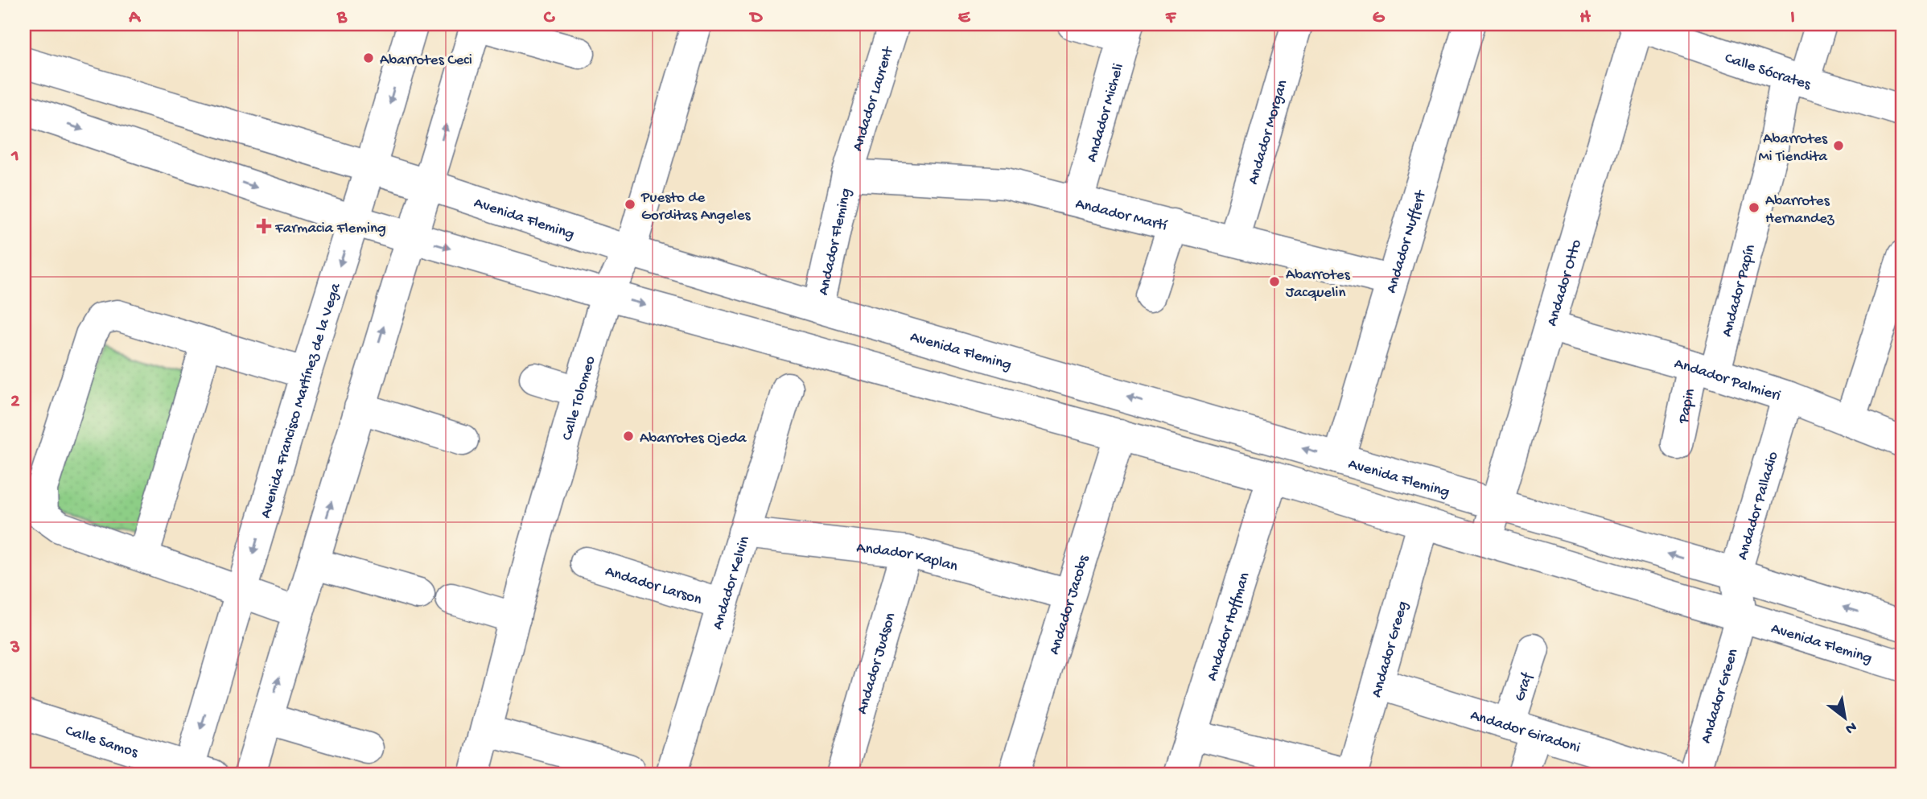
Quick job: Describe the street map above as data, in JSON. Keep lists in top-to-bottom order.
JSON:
{
  "streets": {
    "street": [
      "Calle Sócrates",
      "Andador Laurent",
      "Andador Micheli",
      "Andador Morgan",
      "Andador Martí",
      "Avenida Fleming",
      "Andador Fleming",
      "Andador Nuffert",
      "Andador Otto",
      "Andador Papín",
      "Andador Palmieri",
      "Calle Tolomeo",
      "Avenida Francisco Martínez de la Vega",
      "Papin",
      "Andador Palladio",
      "Andador Kaplan",
      "Andador Kelvin",
      "Andador Larson",
      "Andador Jacobs",
      "Andador Hoffman",
      "Andador Greeg",
      "Andador Judson",
      "Graf",
      "Andador Green",
      "Andador Giradoni",
      "Calle Samos"
    ]
  },
  "crossings": [
    ["Calle Sócrates", "Andador Otto"],
    ["Calle Sócrates", "Andador Papín"],
    ["Andador Laurent", "Andador Martí"],
    ["Andador Laurent", "Andador Fleming"],
    ["Andador Micheli", "Andador Martí"],
    ["Andador Morgan", "Andador Martí"],
    ["Andador Martí", "Andador Fleming"],
    ["Andador Martí", "Andador Nuffert"],
    ["Avenida Fleming", "Andador Fleming"],
    ["Avenida Fleming", "Andador Nuffert"],
    ["Avenida Fleming", "Andador Otto"],
    ["Avenida Fleming", "Calle Tolomeo"],
    ["Avenida Fleming", "Avenida Francisco Martínez de la Vega"],
    ["Avenida Fleming", "Andador Palladio"],
    ["Avenida Fleming", "Andador Jacobs"],
    ["Avenida Fleming", "Andador Hoffman"],
    ["Avenida Fleming", "Andador Greeg"],
    ["Avenida Fleming", "Andador Green"],
    ["Andador Otto", "Andador Palmieri"],
    ["Andador Papín", "Andador Palmieri"],
    ["Andador Papín", "Papin"],
    ["Andador Palmieri", "Papin"],
    ["Andador Palmieri", "Andador Palladio"],
    ["Avenida Francisco Martínez de la Vega", "Calle Samos"],
    ["Andador Palladio", "Andador Green"],
    ["Andador Kaplan", "Andador Kelvin"],
    ["Andador Kaplan", "Andador Jacobs"],
    ["Andador Kaplan", "Andador Judson"],
    ["Andador Kelvin", "Andador Larson"],
    ["Andador Greeg", "Andador Giradoni"],
    ["Graf", "Andador Giradoni"]
  ],
  "places": {
    "other": [
      "Abarrotes Ceci",
      "Abarrotes Mi Tiendita",
      "Puesto de Gorditas Angeles",
      "Abarrotes Hernandez",
      "Abarrotes Jacquelin",
      "Abarrotes Ojeda"
    ],
    "health": ["Farmacia Fleming"]
  },
  "north": "bottom right",
  "grid": {
    "columns": [
      "A",
      "B",
      "C",
      "D",
      "E",
      "F",
      "G",
      "H",
      "I"
    ],
    "rows": ["1", "2", "3"]
  }
}
